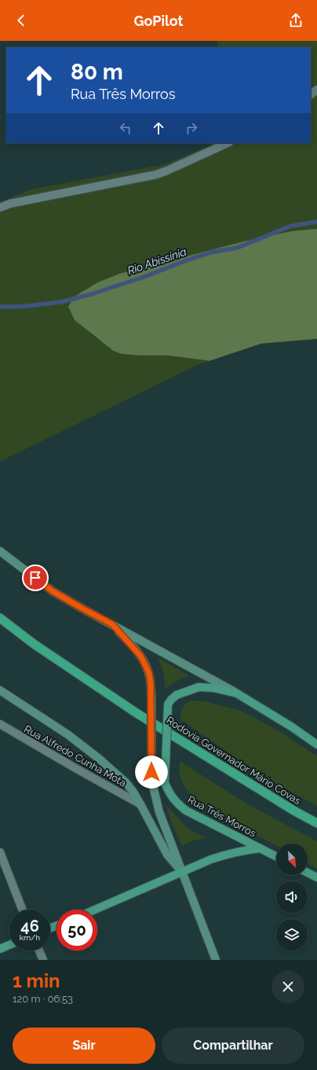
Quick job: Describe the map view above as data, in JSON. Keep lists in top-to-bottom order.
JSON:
{
  "streets": {
    "highway": ["Rodovia Governador Mário Covas"],
    "main road": ["Rua Três Morros"],
    "street": ["Rua Alfredo Cunha Mota"]
  },
  "water": ["Rio Abissínia"],
  "north": "bottom right",
  "page": {
    "header": "GoPilot",
    "turn": ["80 m", "Rua Três Morros"],
    "speed": "46 km/h",
    "limit": "50",
    "heading": ["1 min", "120 m · 06:53"],
    "buttons": ["Sair", "Compartilhar"]
  }
}
